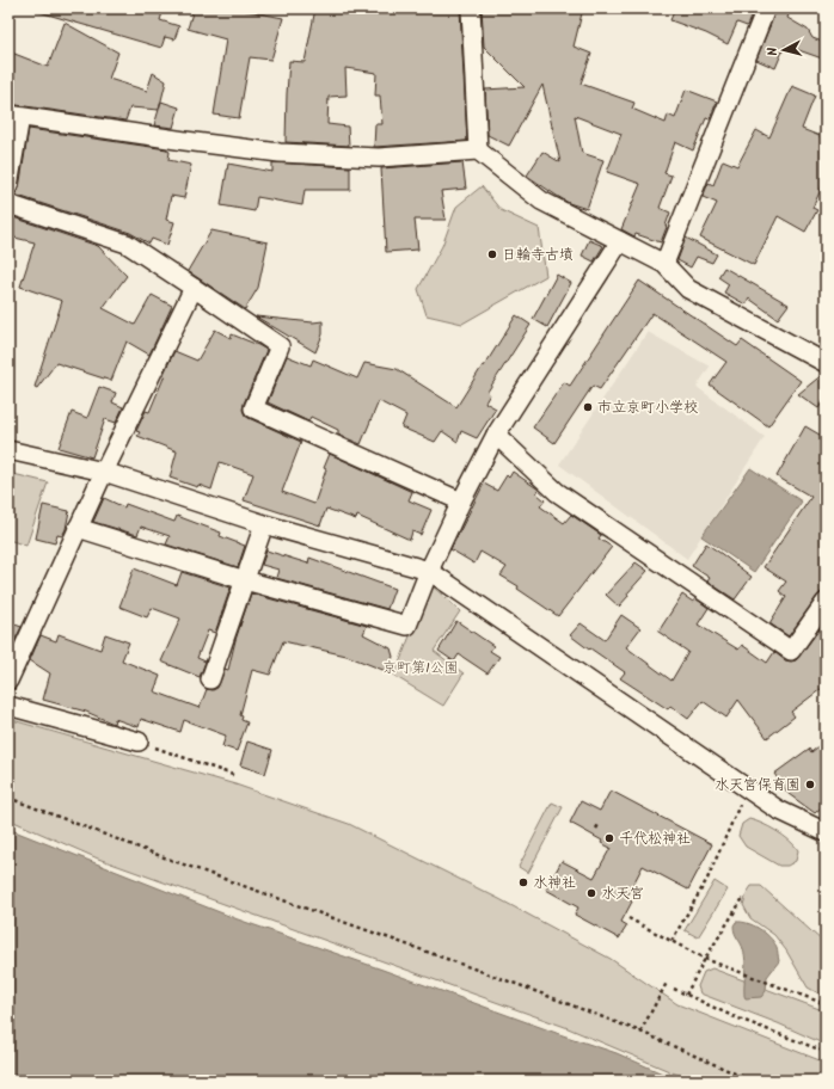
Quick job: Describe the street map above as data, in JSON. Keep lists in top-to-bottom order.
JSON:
{
  "parks": ["京町第1公園"],
  "places": [
    "日輪寺古墳",
    "市立京町小学校",
    "水天宮保育園",
    "千代松神社",
    "水神社",
    "水天宮"
  ],
  "north": "left"
}
